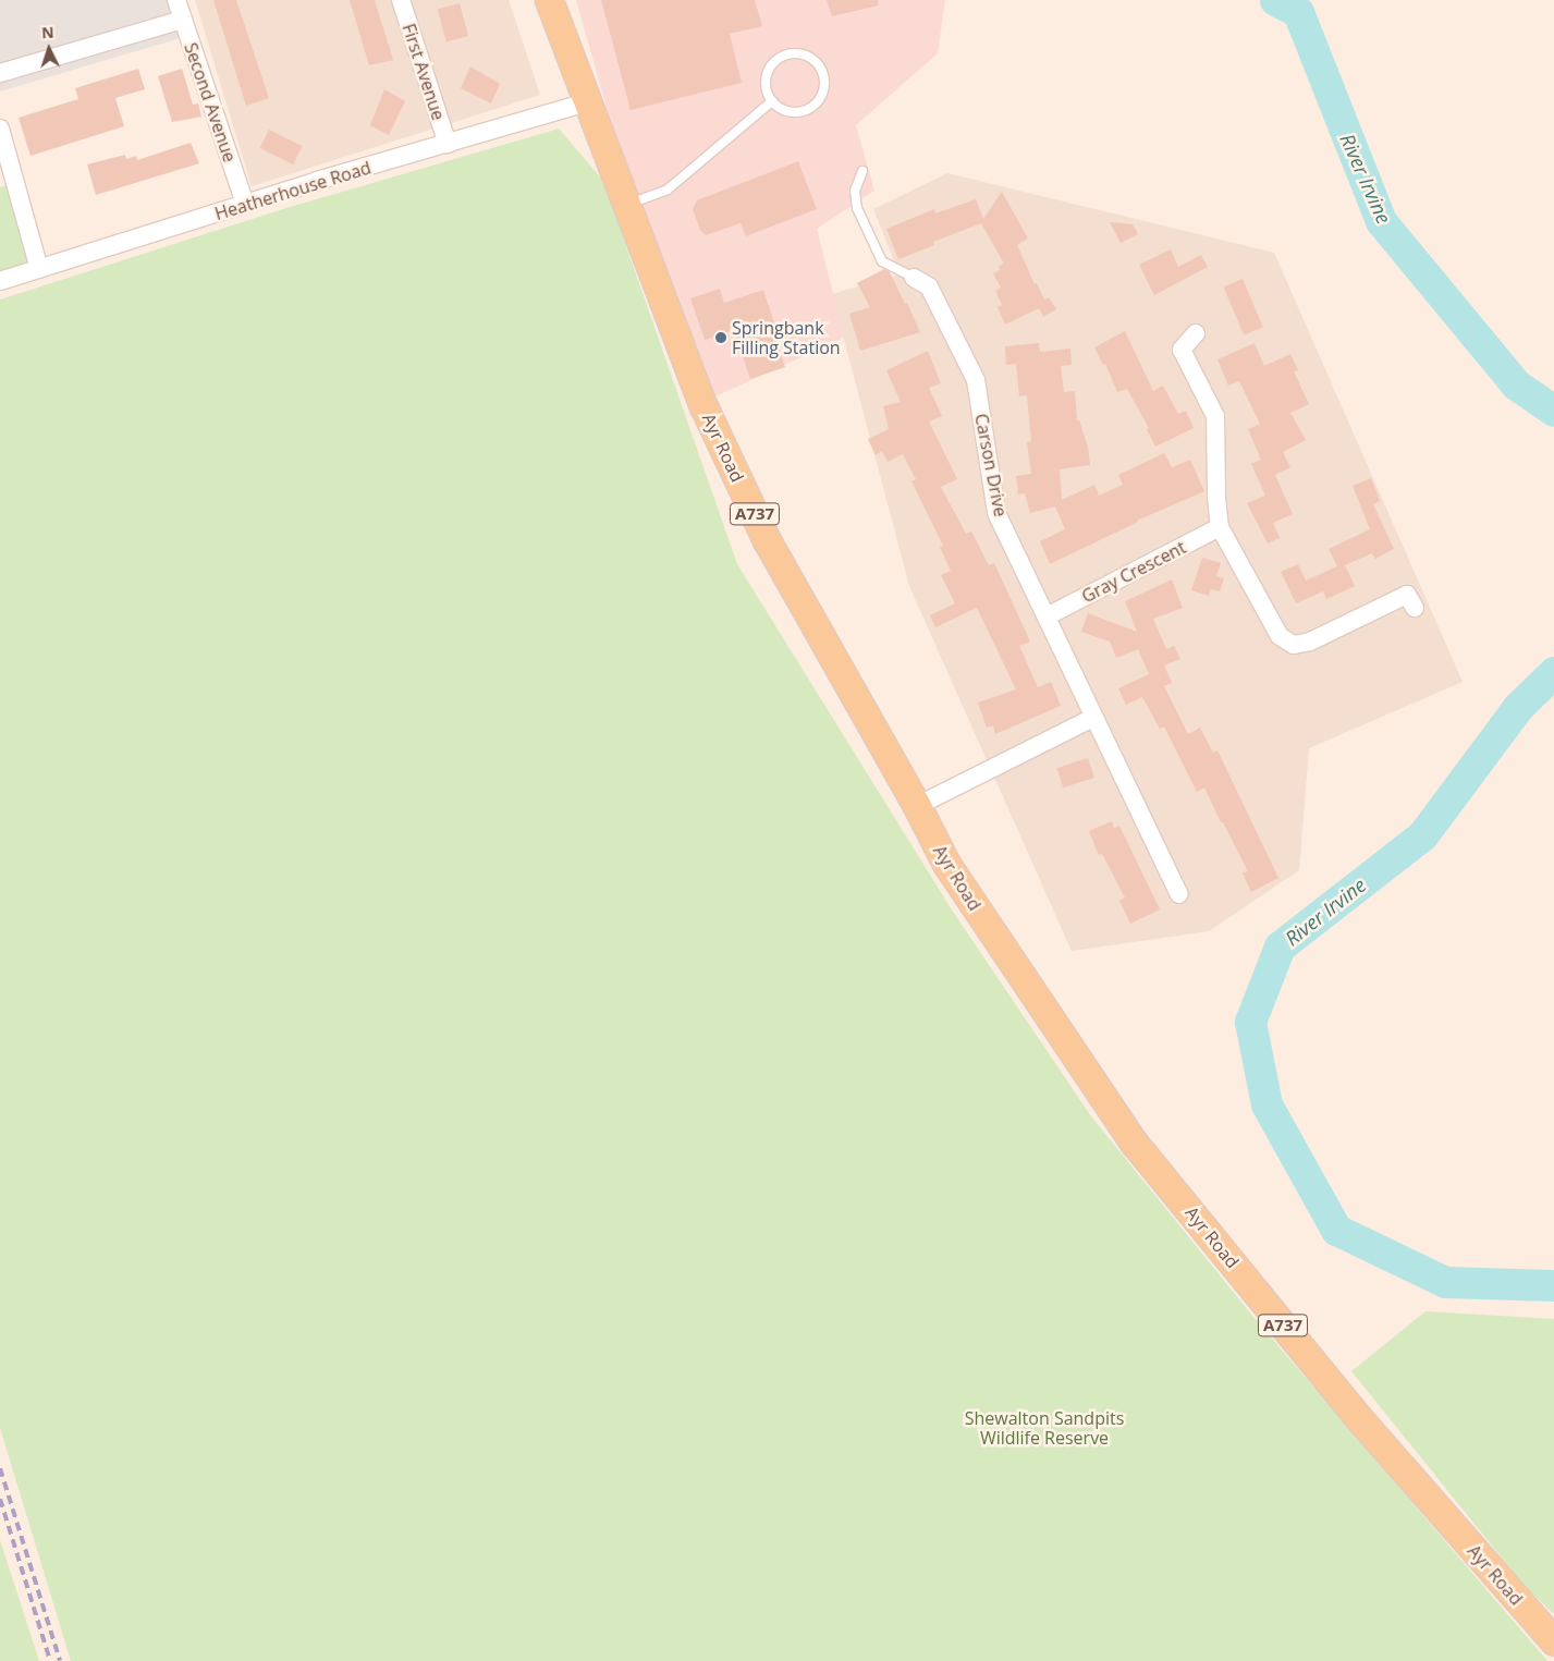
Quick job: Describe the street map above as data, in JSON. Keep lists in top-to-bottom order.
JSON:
{
  "streets": {
    "main road": ["Ayr Road", "A737"],
    "street": [
      "First Avenue",
      "Second Avenue",
      "Heatherhouse Road",
      "Carson Drive",
      "Gray Crescent"
    ]
  },
  "crossings": [
    ["First Avenue", "Heatherhouse Road"],
    ["Second Avenue", "Heatherhouse Road"],
    ["Heatherhouse Road", "Ayr Road"],
    ["Carson Drive", "Gray Crescent"]
  ],
  "water": ["River Irvine"],
  "parks": ["Shewalton Sandpits Wildlife Reserve"],
  "places": ["Springbank Filling Station"],
  "north": "top"
}
